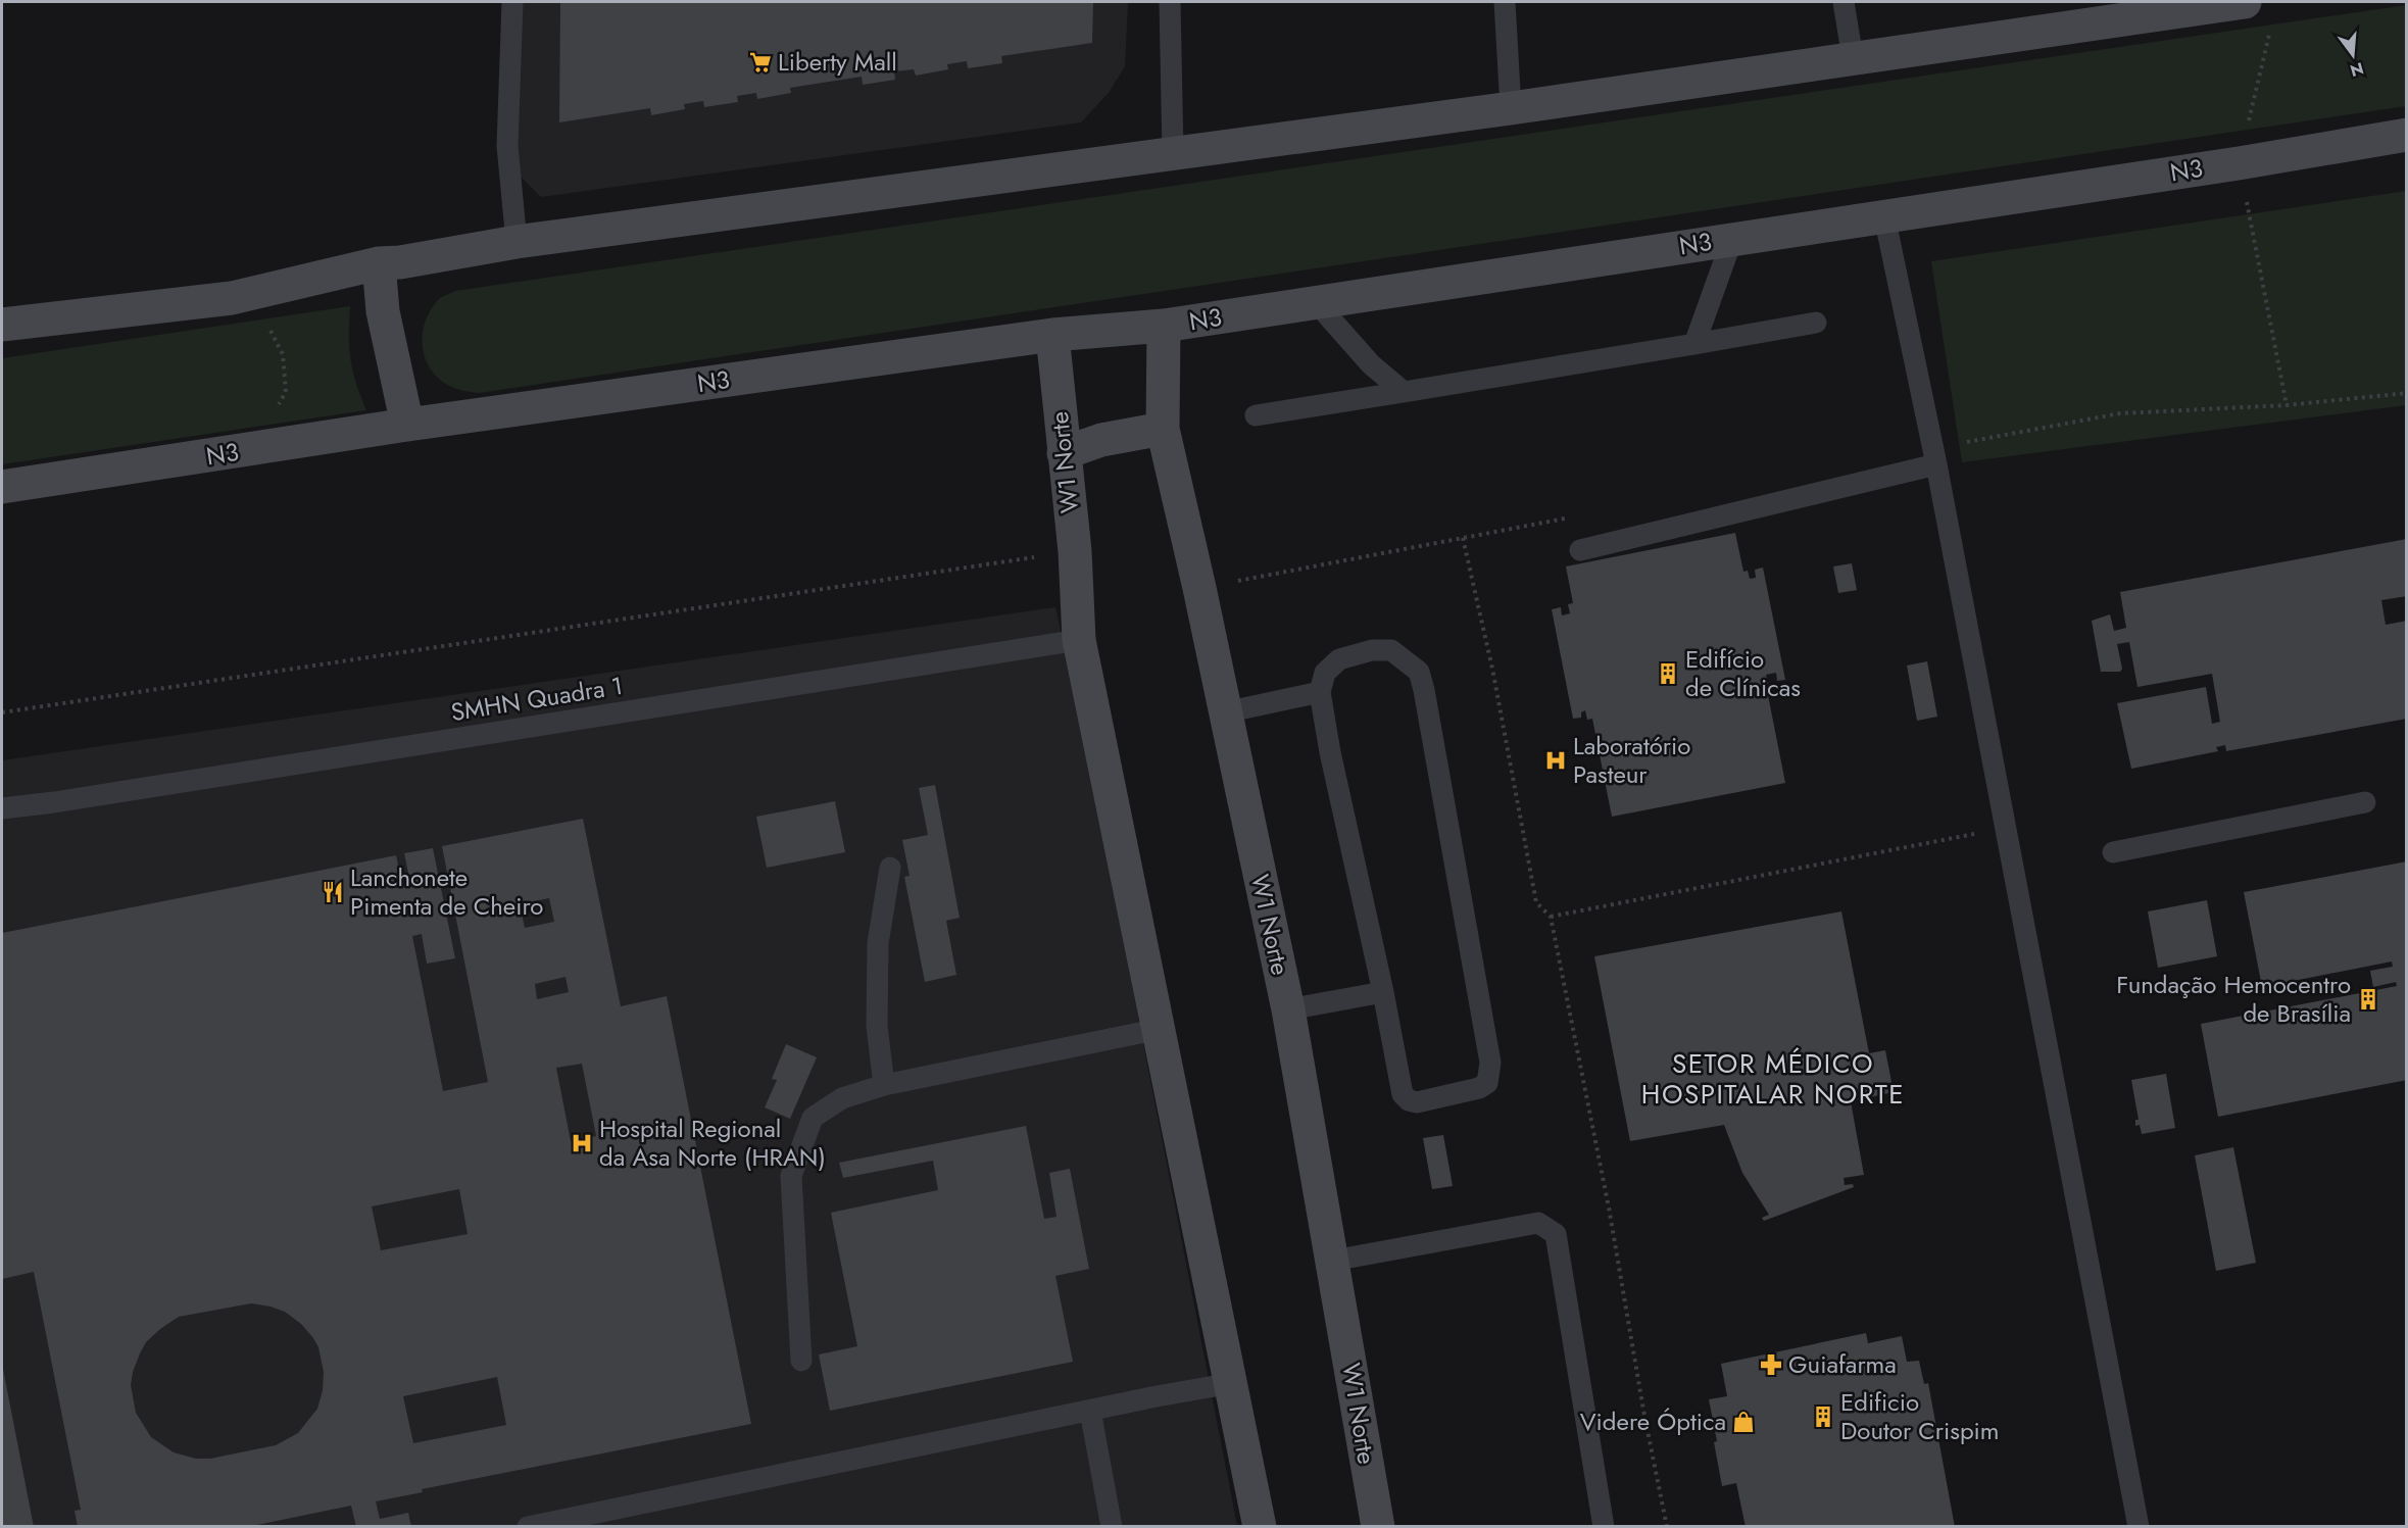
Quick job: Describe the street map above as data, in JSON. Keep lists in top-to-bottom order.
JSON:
{
  "streets": {
    "main road": ["N3", "W1 Norte"],
    "lane": ["SMHN Quadra 1"]
  },
  "crossings": [
    ["N3", "W1 Norte"],
    ["W1 Norte", "SMHN Quadra 1"]
  ],
  "districts": ["SETOR MÉDICO HOSPITALAR NORTE"],
  "places": {
    "supermarket": ["Liberty Mall"],
    "building": ["Edifício de Clínicas", "Fundação Hemocentro de Brasília", "Edificio Doutor Crispim"],
    "hospital": ["Laboratório Pasteur", "Hospital Regional da Asa Norte (HRAN)"],
    "restaurant": ["Lanchonete Pimenta de Cheiro"],
    "pharmacy": ["Guiafarma"],
    "shop": ["Videre Óptica"]
  },
  "north": "bottom"
}
